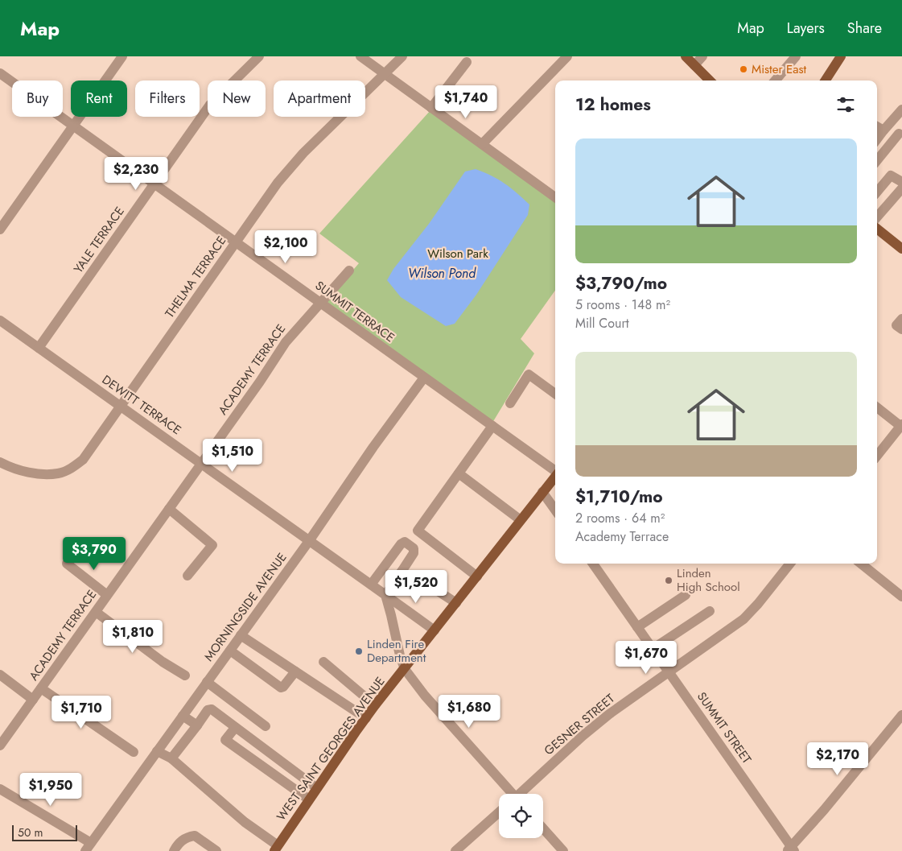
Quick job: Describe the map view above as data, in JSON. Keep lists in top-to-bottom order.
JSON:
{
  "streets": {
    "main road": ["WEST SAINT GEORGES AVENUE"],
    "street": [
      "YALE TERRACE",
      "THELMA TERRACE",
      "SUMMIT TERRACE",
      "ACADEMY TERRACE",
      "DEWITT TERRACE",
      "MORNINGSIDE AVENUE",
      "GESNER STREET",
      "SUMMIT STREET"
    ]
  },
  "crossings": [
    ["YALE TERRACE", "SUMMIT TERRACE"],
    ["YALE TERRACE", "DEWITT TERRACE"],
    ["THELMA TERRACE", "SUMMIT TERRACE"],
    ["THELMA TERRACE", "DEWITT TERRACE"],
    ["SUMMIT TERRACE", "ACADEMY TERRACE"],
    ["SUMMIT TERRACE", "MORNINGSIDE AVENUE"],
    ["ACADEMY TERRACE", "DEWITT TERRACE"],
    ["DEWITT TERRACE", "MORNINGSIDE AVENUE"],
    ["DEWITT TERRACE", "WEST SAINT GEORGES AVENUE"],
    ["GESNER STREET", "SUMMIT STREET"]
  ],
  "water": ["Wilson Pond"],
  "parks": ["Wilson Park"],
  "places": ["Mister East", "Linden High School", "Linden Fire Department"],
  "scale_bar": "50 m",
  "page": {
    "header": "Map",
    "nav": ["Map", "Layers", "Share"],
    "chip": [
      "Buy",
      "Rent",
      "Filters",
      "New",
      "Apartment"
    ],
    "heading": "12 homes",
    "price": [
      "$1,740",
      "$2,230",
      "$2,100",
      "$1,510",
      "$3,790",
      "$1,520",
      "$1,810",
      "$1,670",
      "$1,680",
      "$1,710",
      "$2,170",
      "$1,950"
    ],
    "list": [
      {
        "name": "$3,790/mo",
        "note": "5 rooms · 148 m² · Mill Court"
      },
      {
        "name": "$1,710/mo",
        "note": "2 rooms · 64 m² · Academy Terrace"
      }
    ],
    "scale": "50 m"
  }
}
